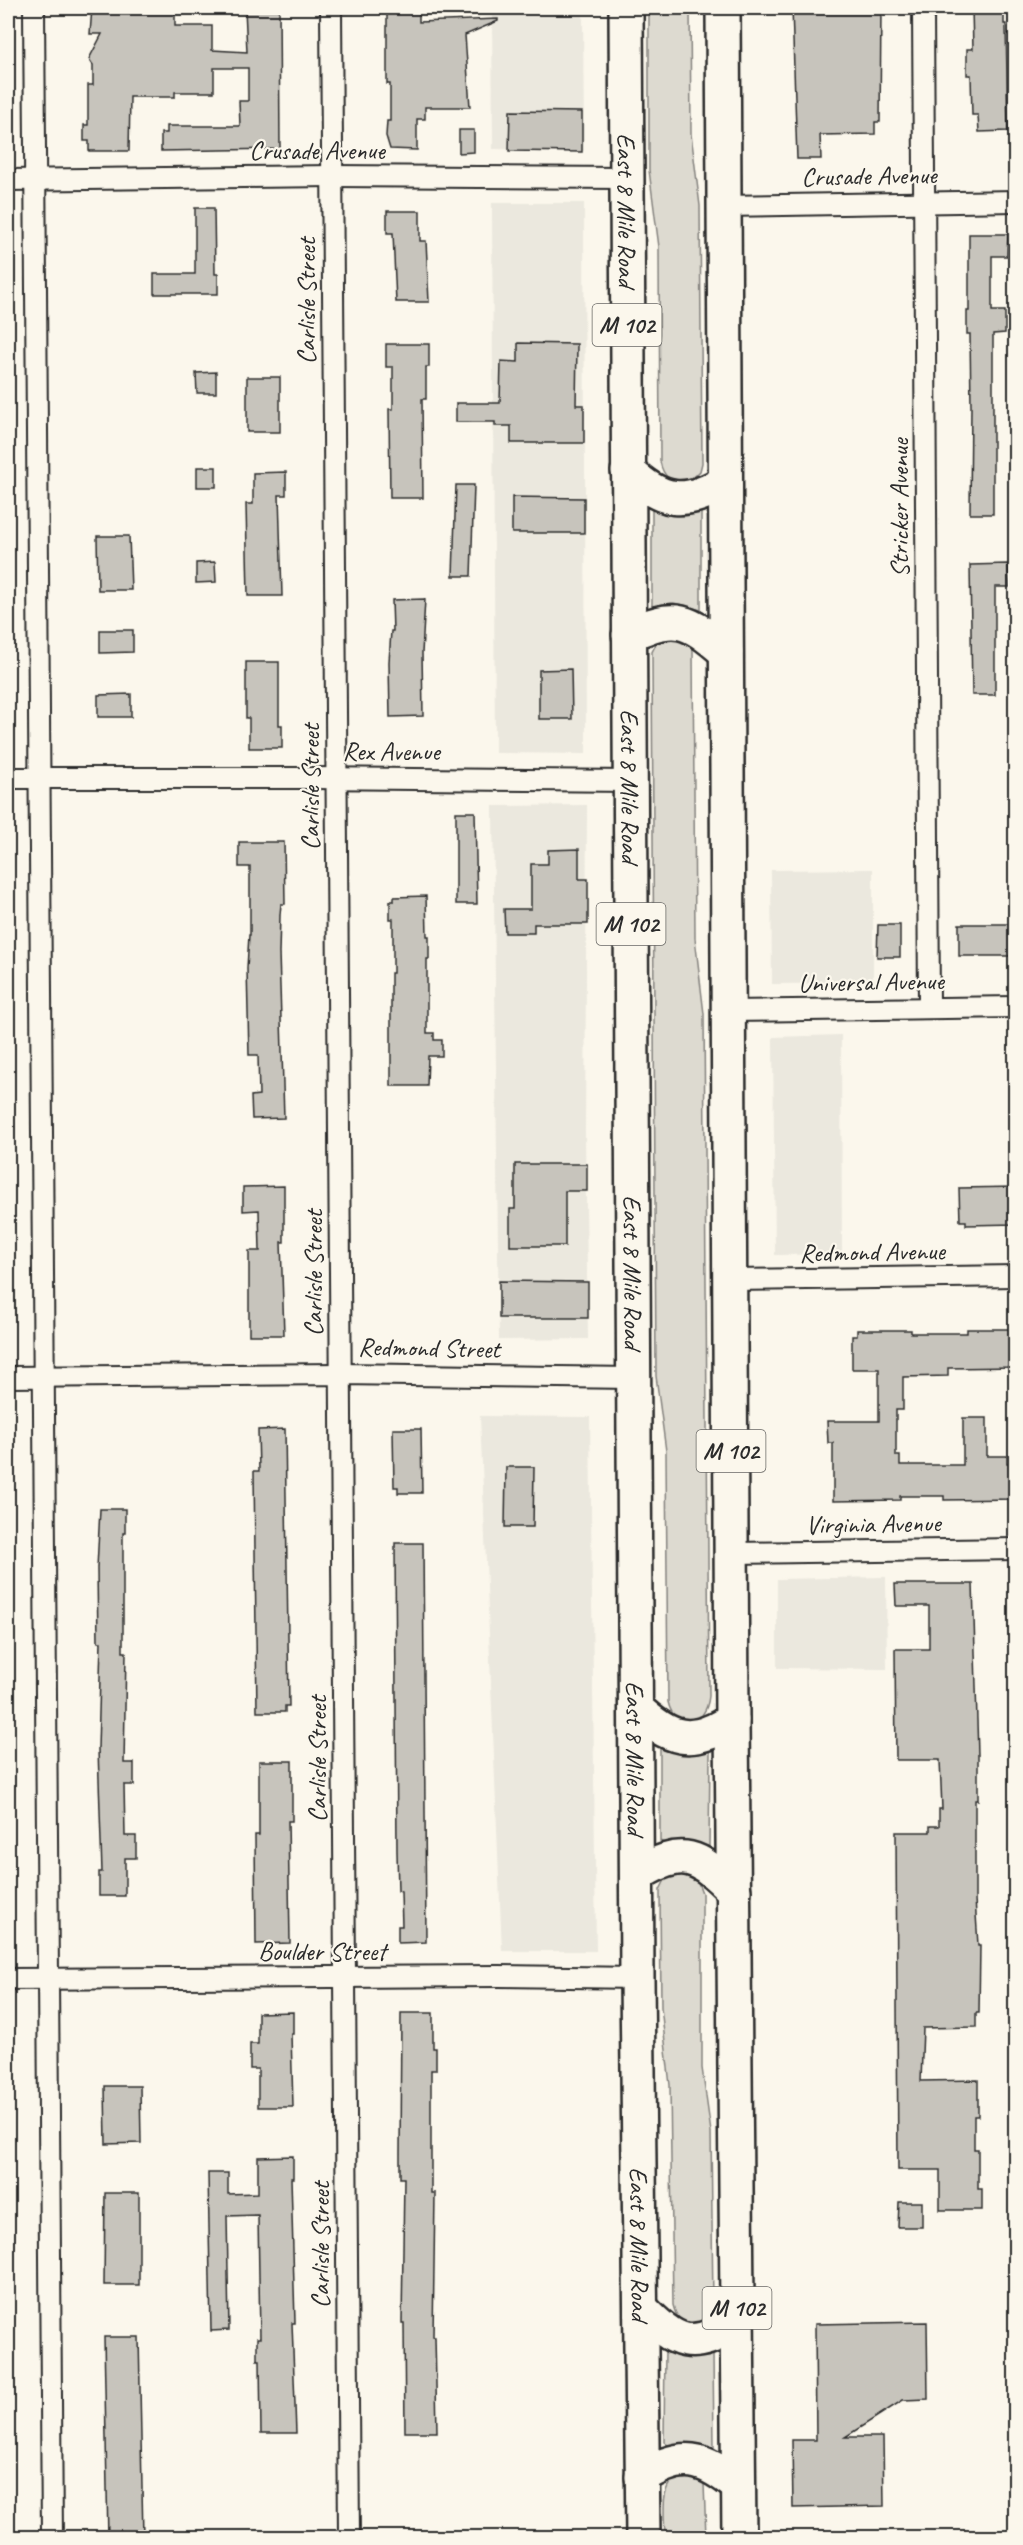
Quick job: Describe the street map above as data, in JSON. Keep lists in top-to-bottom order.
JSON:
{
  "streets": {
    "highway": ["East 8 Mile Road", "M 102"],
    "street": [
      "Crusade Avenue",
      "Carlisle Street",
      "Stricker Avenue",
      "Rex Avenue",
      "Universal Avenue",
      "Redmond Avenue",
      "Redmond Street",
      "Virginia Avenue",
      "Boulder Street"
    ]
  },
  "crossings": [
    ["Crusade Avenue", "East 8 Mile Road"],
    ["Crusade Avenue", "Carlisle Street"],
    ["Crusade Avenue", "M 102"],
    ["Crusade Avenue", "Stricker Avenue"],
    ["East 8 Mile Road", "Rex Avenue"],
    ["East 8 Mile Road", "Redmond Street"],
    ["East 8 Mile Road", "Boulder Street"],
    ["Carlisle Street", "Rex Avenue"],
    ["Carlisle Street", "Redmond Street"],
    ["Carlisle Street", "Boulder Street"],
    ["M 102", "Universal Avenue"],
    ["M 102", "Redmond Avenue"],
    ["M 102", "Virginia Avenue"],
    ["Stricker Avenue", "Universal Avenue"]
  ]
}
